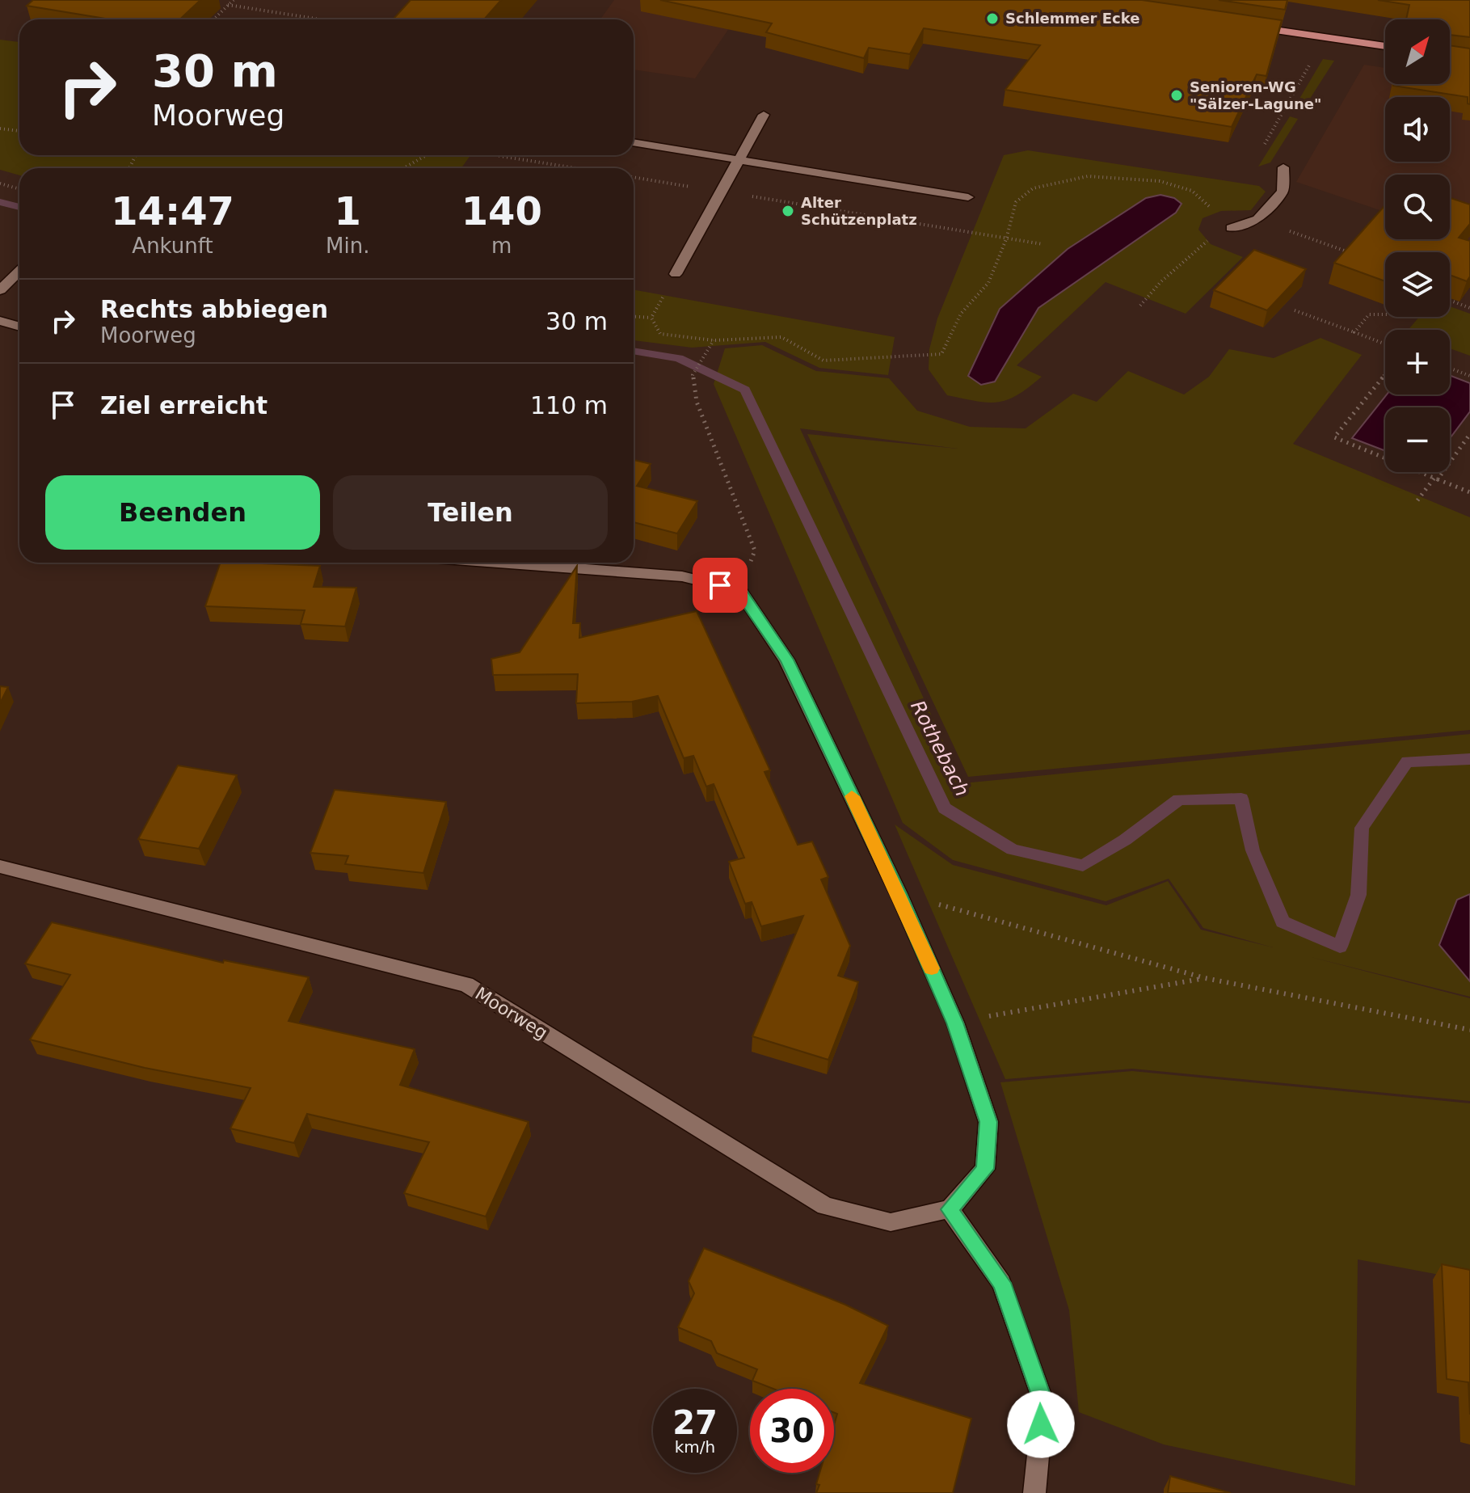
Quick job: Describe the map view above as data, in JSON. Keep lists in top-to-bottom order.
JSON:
{
  "streets": {
    "street": ["Moorweg"]
  },
  "water": ["Rothebach"],
  "places": ["Schlemmer Ecke", "Senioren-WG \"Sälzer-Lagune\"", "Alter Schützenplatz"],
  "north": "top right",
  "page": {
    "map_buttons": ["+", "−"],
    "turn": ["30 m", "Moorweg"],
    "eta": [
      "14:47",
      "Ankunft",
      "1",
      "Min.",
      "140",
      "m"
    ],
    "list": [
      {
        "name": "Rechts abbiegen",
        "note": "Moorweg",
        "value": "30 m"
      },
      {
        "name": "Ziel erreicht",
        "value": "110 m"
      }
    ],
    "buttons": ["Beenden", "Teilen"],
    "speed": "27 km/h",
    "limit": "30"
  }
}
